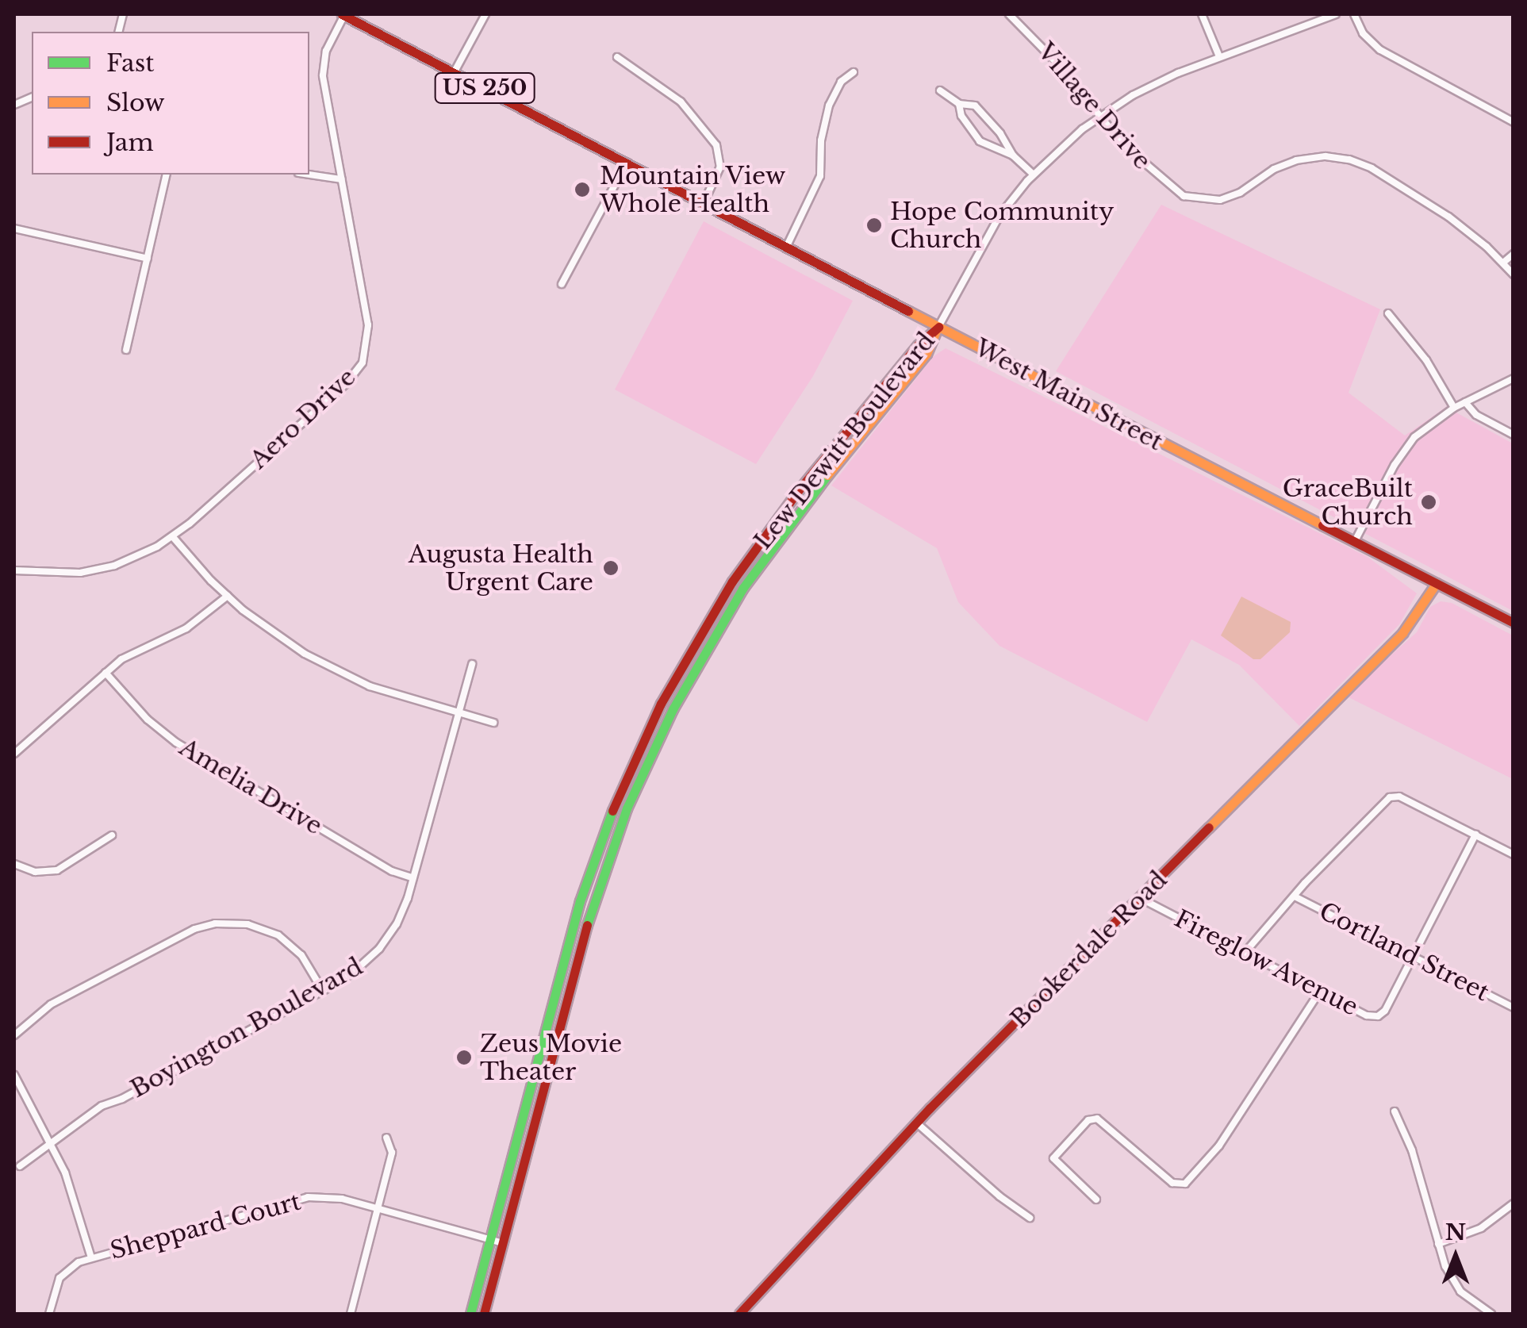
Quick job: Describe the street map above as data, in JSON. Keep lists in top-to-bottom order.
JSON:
{
  "streets": {
    "main road": [
      "US 250",
      "West Main Street",
      "Lew Dewitt Boulevard",
      "Bookerdale Road"
    ],
    "street": [
      "Village Drive",
      "Aero Drive",
      "Amelia Drive",
      "Cortland Street",
      "Fireglow Avenue",
      "Boyington Boulevard",
      "Sheppard Court"
    ]
  },
  "crossings": [
    ["US 250", "West Main Street"],
    ["US 250", "Aero Drive"],
    ["West Main Street", "Lew Dewitt Boulevard"],
    ["West Main Street", "Bookerdale Road"],
    ["Lew Dewitt Boulevard", "Sheppard Court"],
    ["Amelia Drive", "Boyington Boulevard"],
    ["Bookerdale Road", "Fireglow Avenue"],
    ["Cortland Street", "Fireglow Avenue"]
  ],
  "places": [
    "Mountain View Whole Health",
    "Hope Community Church",
    "GraceBuilt Church",
    "Augusta Health Urgent Care",
    "Zeus Movie Theater"
  ],
  "legend": ["Fast", "Slow", "Jam"],
  "north": "top"
}
